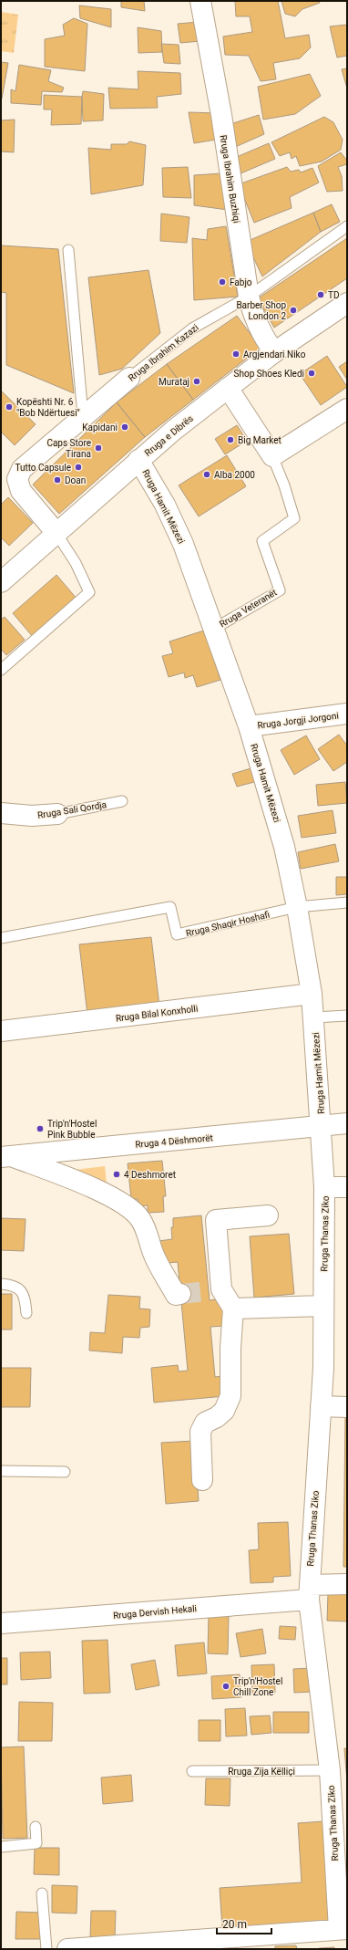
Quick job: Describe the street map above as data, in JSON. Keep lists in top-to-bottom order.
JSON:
{
  "streets": {
    "street": [
      "Rruga Ibrahim Buzhiqi",
      "Rruga Ibrahim Kazazi",
      "Rruga e Dibrës",
      "Rruga Hamit Mëzezi",
      "Rruga Veteranët",
      "Rruga Jorgji Jorgoni",
      "Rruga Sali Qordja",
      "Rruga Bilal Konxholli",
      "Rruga 4 Dëshmorët",
      "Rruga Thanas Ziko",
      "Rruga Dervish Hekali"
    ],
    "lane": ["Rruga Shaqir Hoshafi", "Rruga Zija Këlliçi"]
  },
  "crossings": [
    ["Rruga Ibrahim Buzhiqi", "Rruga Ibrahim Kazazi"],
    ["Rruga Ibrahim Buzhiqi", "Rruga e Dibrës"],
    ["Rruga Ibrahim Kazazi", "Rruga e Dibrës"],
    ["Rruga e Dibrës", "Rruga Hamit Mëzezi"],
    ["Rruga e Dibrës", "Rruga Veteranët"],
    ["Rruga Hamit Mëzezi", "Rruga Veteranët"],
    ["Rruga Hamit Mëzezi", "Rruga Jorgji Jorgoni"],
    ["Rruga Hamit Mëzezi", "Rruga Shaqir Hoshafi"],
    ["Rruga Hamit Mëzezi", "Rruga Bilal Konxholli"],
    ["Rruga Hamit Mëzezi", "Rruga 4 Dëshmorët"],
    ["Rruga Hamit Mëzezi", "Rruga Thanas Ziko"],
    ["Rruga 4 Dëshmorët", "Rruga Thanas Ziko"],
    ["Rruga Thanas Ziko", "Rruga Dervish Hekali"],
    ["Rruga Thanas Ziko", "Rruga Zija Këlliçi"]
  ],
  "places": [
    "Fabjo",
    "TD",
    "Barber Shop London 2",
    "Argjendari Niko",
    "Shop Shoes Kledi",
    "Murataj",
    "Kopështi Nr. 6 \"Bob Ndërtuesi\"",
    "Kapidani",
    "Big Market",
    "Caps Store Tirana",
    "Tutto Capsule",
    "Alba 2000",
    "Doan",
    "Trip'n'Hostel Pink Bubble",
    "4 Deshmoret",
    "Trip'n'Hostel Chill Zone"
  ],
  "scale_bar": "20 m"
}
